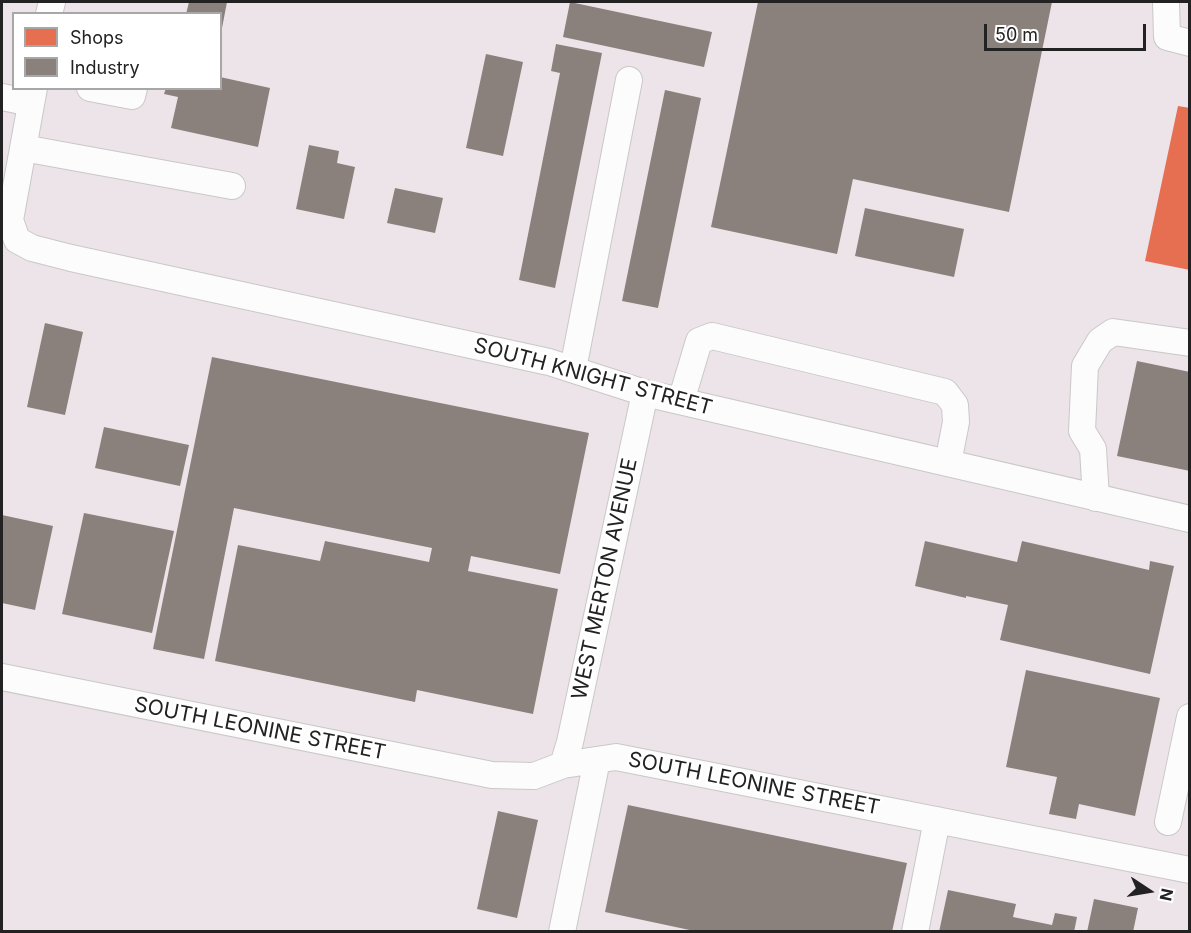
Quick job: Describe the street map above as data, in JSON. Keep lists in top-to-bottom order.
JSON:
{
  "streets": {
    "street": ["SOUTH KNIGHT STREET", "WEST MERTON AVENUE", "SOUTH LEONINE STREET"]
  },
  "crossings": [
    ["SOUTH KNIGHT STREET", "WEST MERTON AVENUE"],
    ["WEST MERTON AVENUE", "SOUTH LEONINE STREET"]
  ],
  "legend": ["Shops", "Industry"],
  "scale_bar": "50 m",
  "north": "right"
}
